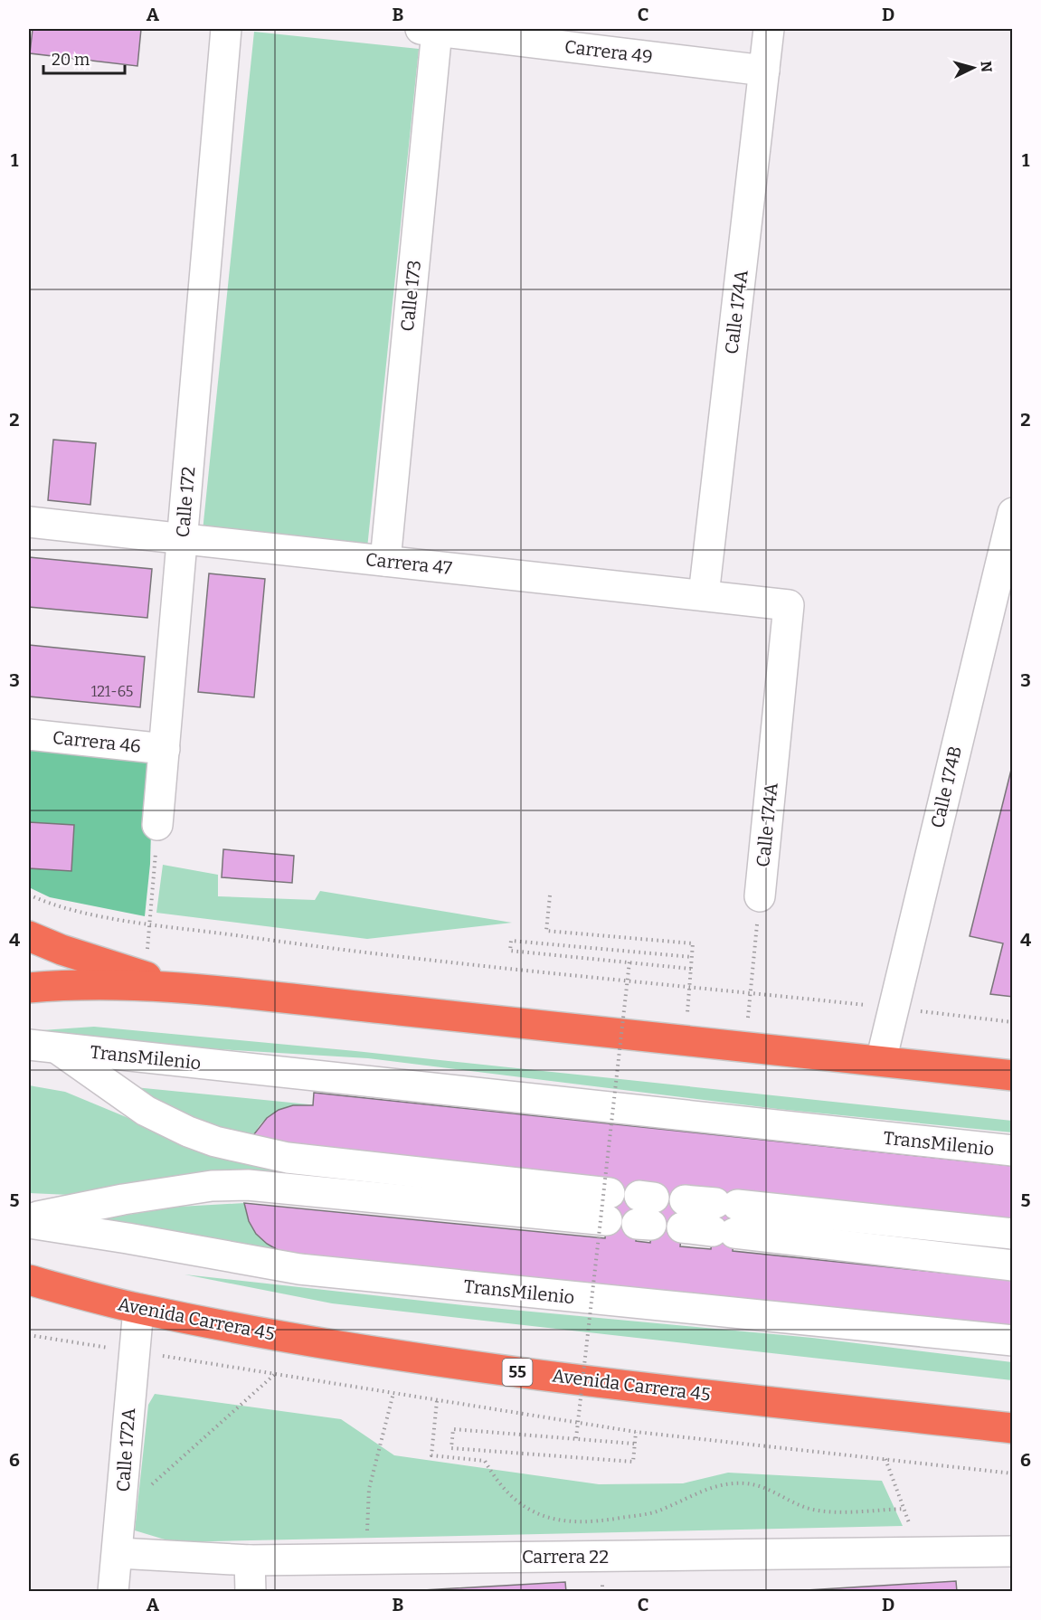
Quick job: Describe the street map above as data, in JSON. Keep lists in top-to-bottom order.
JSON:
{
  "streets": {
    "highway": ["Avenida Carrera 45", "55"],
    "street": [
      "Carrera 49",
      "Calle 173",
      "Calle 174A",
      "Calle 172",
      "Carrera 47",
      "Carrera 46",
      "Calle 174B",
      "TransMilenio",
      "Calle 172A",
      "Carrera 22"
    ]
  },
  "crossings": [
    ["Carrera 49", "Calle 173"],
    ["Carrera 49", "Calle 174A"],
    ["Calle 173", "Carrera 47"],
    ["Calle 174A", "Carrera 47"],
    ["Calle 172", "Carrera 47"],
    ["Calle 172", "Carrera 46"],
    ["Avenida Carrera 45", "Calle 172A"],
    ["Calle 172A", "Carrera 22"]
  ],
  "house_numbers": ["121-65"],
  "scale_bar": "20 m",
  "north": "right",
  "grid": {
    "columns": [
      "A",
      "B",
      "C",
      "D"
    ],
    "rows": [
      "1",
      "2",
      "3",
      "4",
      "5",
      "6"
    ]
  }
}
